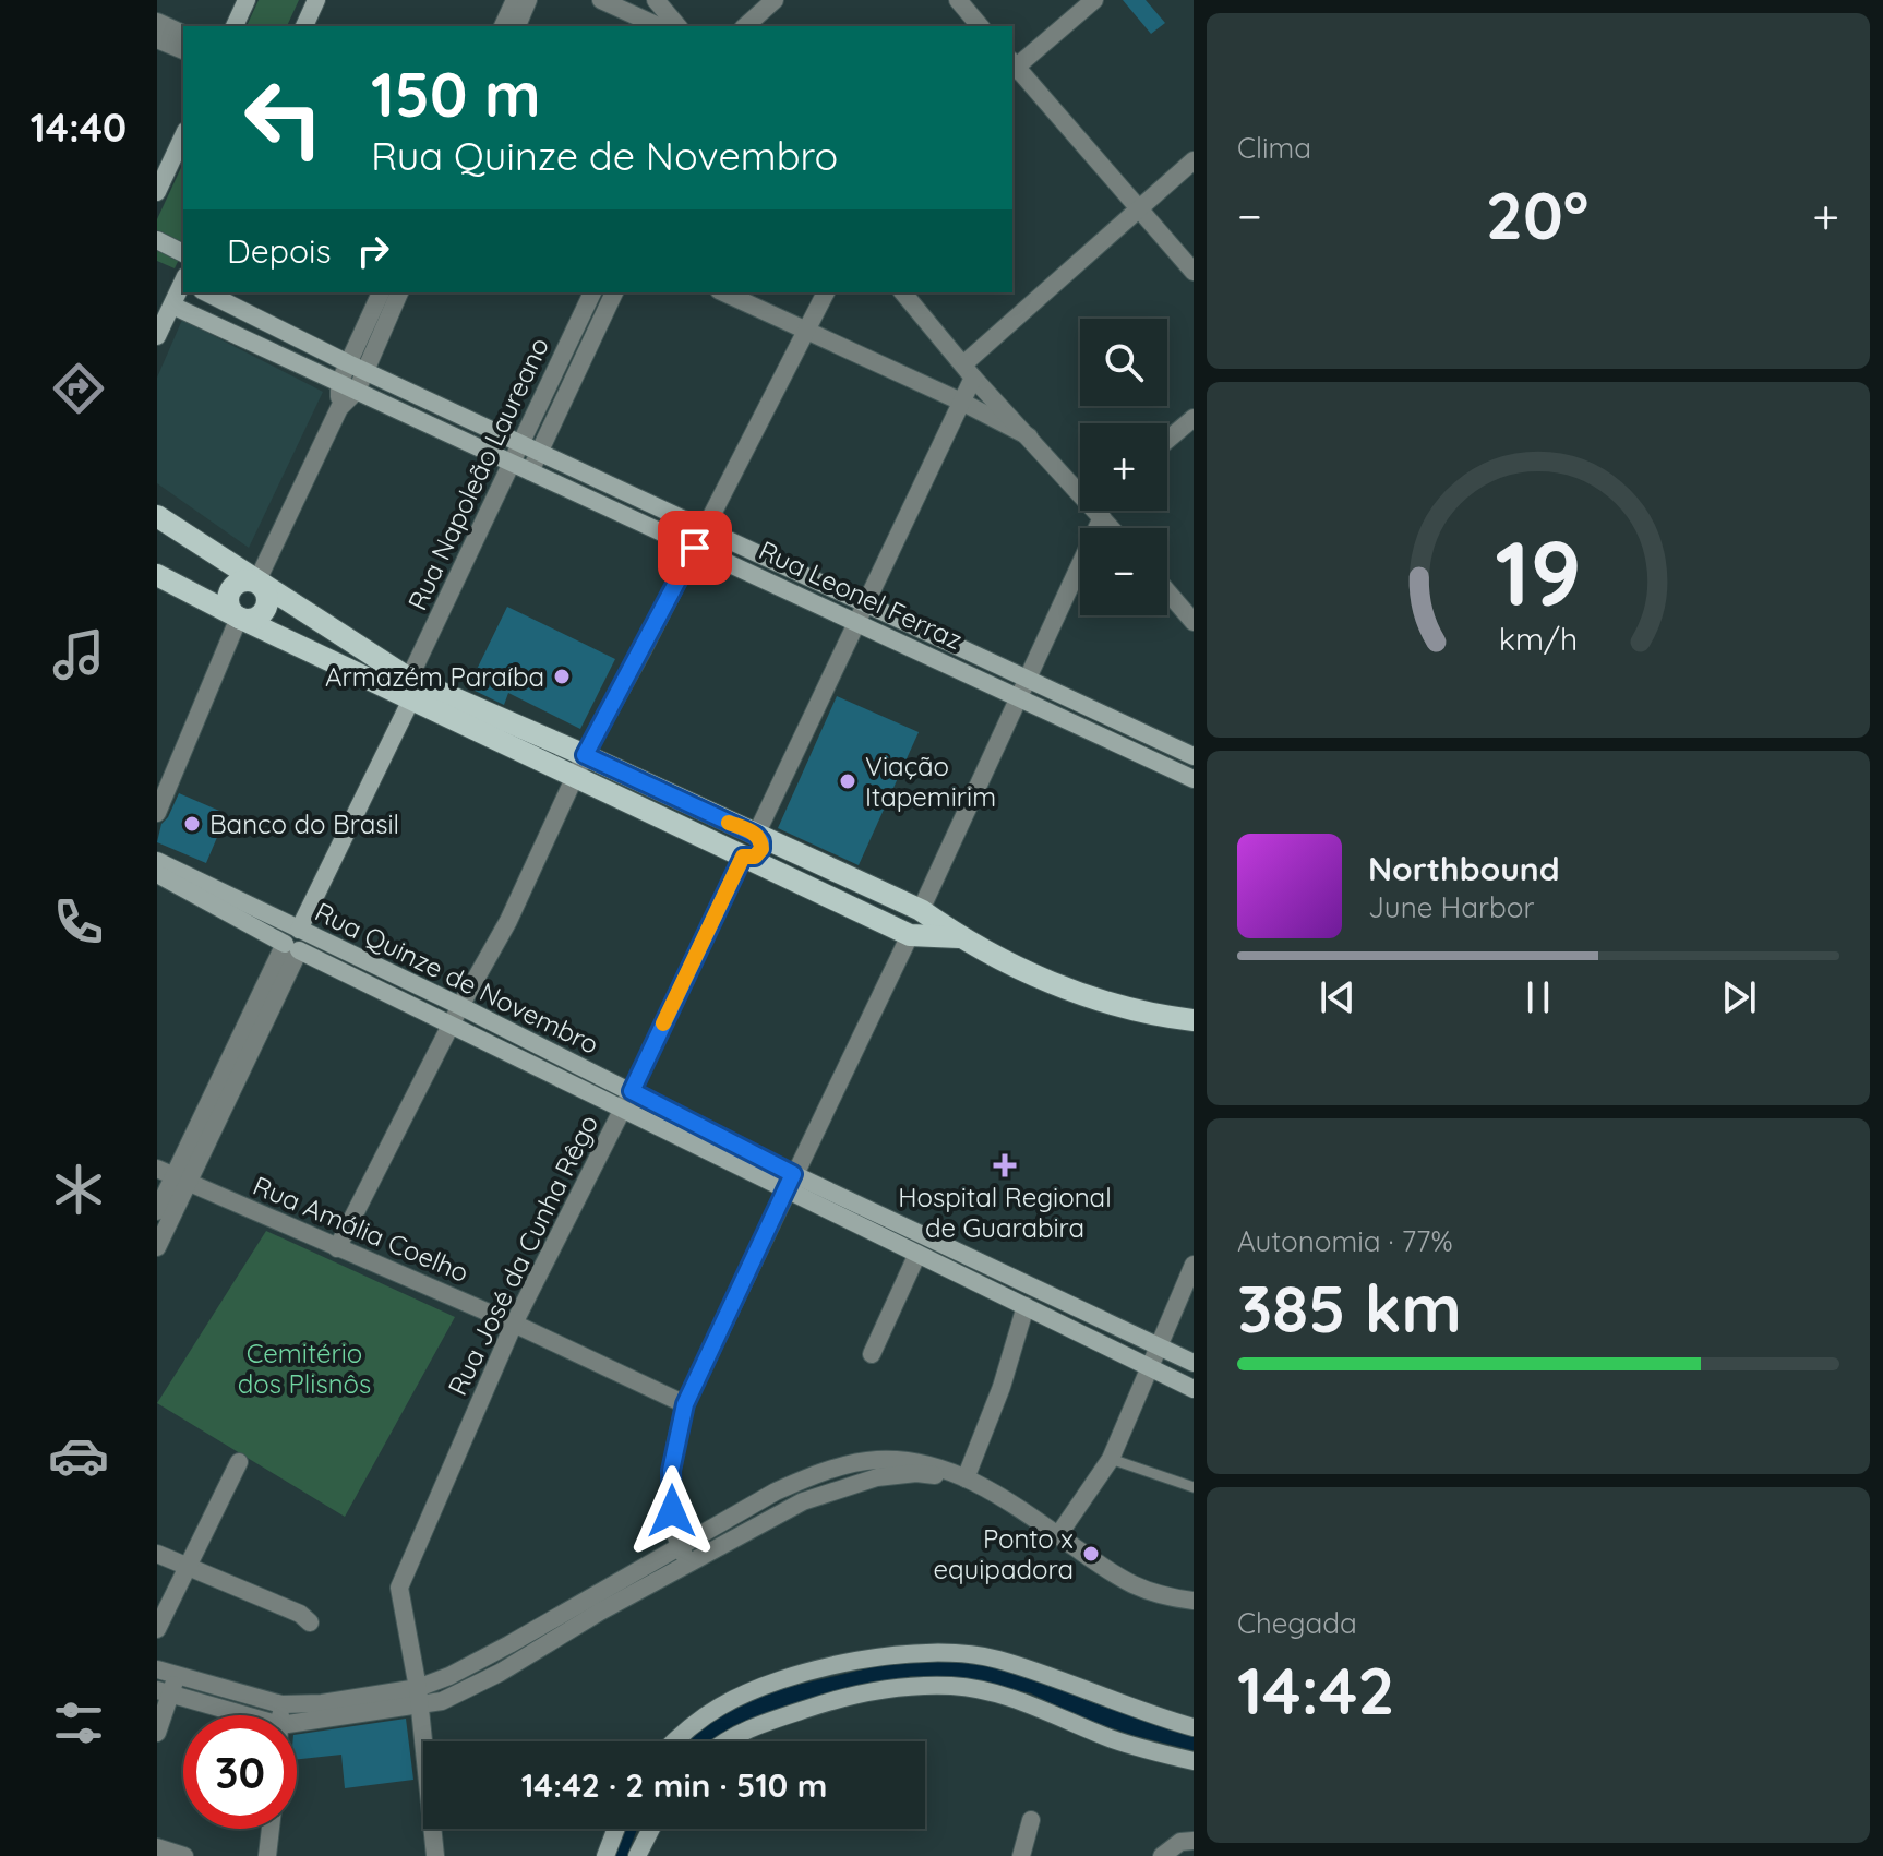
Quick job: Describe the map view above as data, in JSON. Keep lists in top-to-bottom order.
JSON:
{
  "streets": {
    "street": [
      "Rua Napoleão Laureano",
      "Rua Leonel Ferraz",
      "Rua Quinze de Novembro",
      "Rua Amália Coelho",
      "Rua José da Cunha Rêgo"
    ]
  },
  "crossings": [
    ["Rua Napoleão Laureano", "Rua Leonel Ferraz"],
    ["Rua Napoleão Laureano", "Rua Quinze de Novembro"],
    ["Rua Quinze de Novembro", "Rua José da Cunha Rêgo"],
    ["Rua Amália Coelho", "Rua José da Cunha Rêgo"]
  ],
  "parks": ["Cemitério dos Plisnôs"],
  "places": {
    "other": [
      "Armazém Paraíba",
      "Viação Itapemirim",
      "Banco do Brasil",
      "Ponto x equipadora"
    ],
    "health": ["Hospital Regional de Guarabira"]
  },
  "page": {
    "tabs": "14:40",
    "tile": [
      "Clima",
      ["Autonomia · 77%", "385 km"],
      ["Chegada", "14:42"]
    ],
    "turn": ["150 m", "Rua Quinze de Novembro"],
    "heat": ["−", "20°", "+"],
    "then": "Depois",
    "map_buttons": ["+", "−"],
    "song": ["Northbound", "June Harbor"],
    "limit": "30",
    "trip": "14:42 · 2 min · 510 m",
    "gauge": ["19", "km/h"]
  }
}
